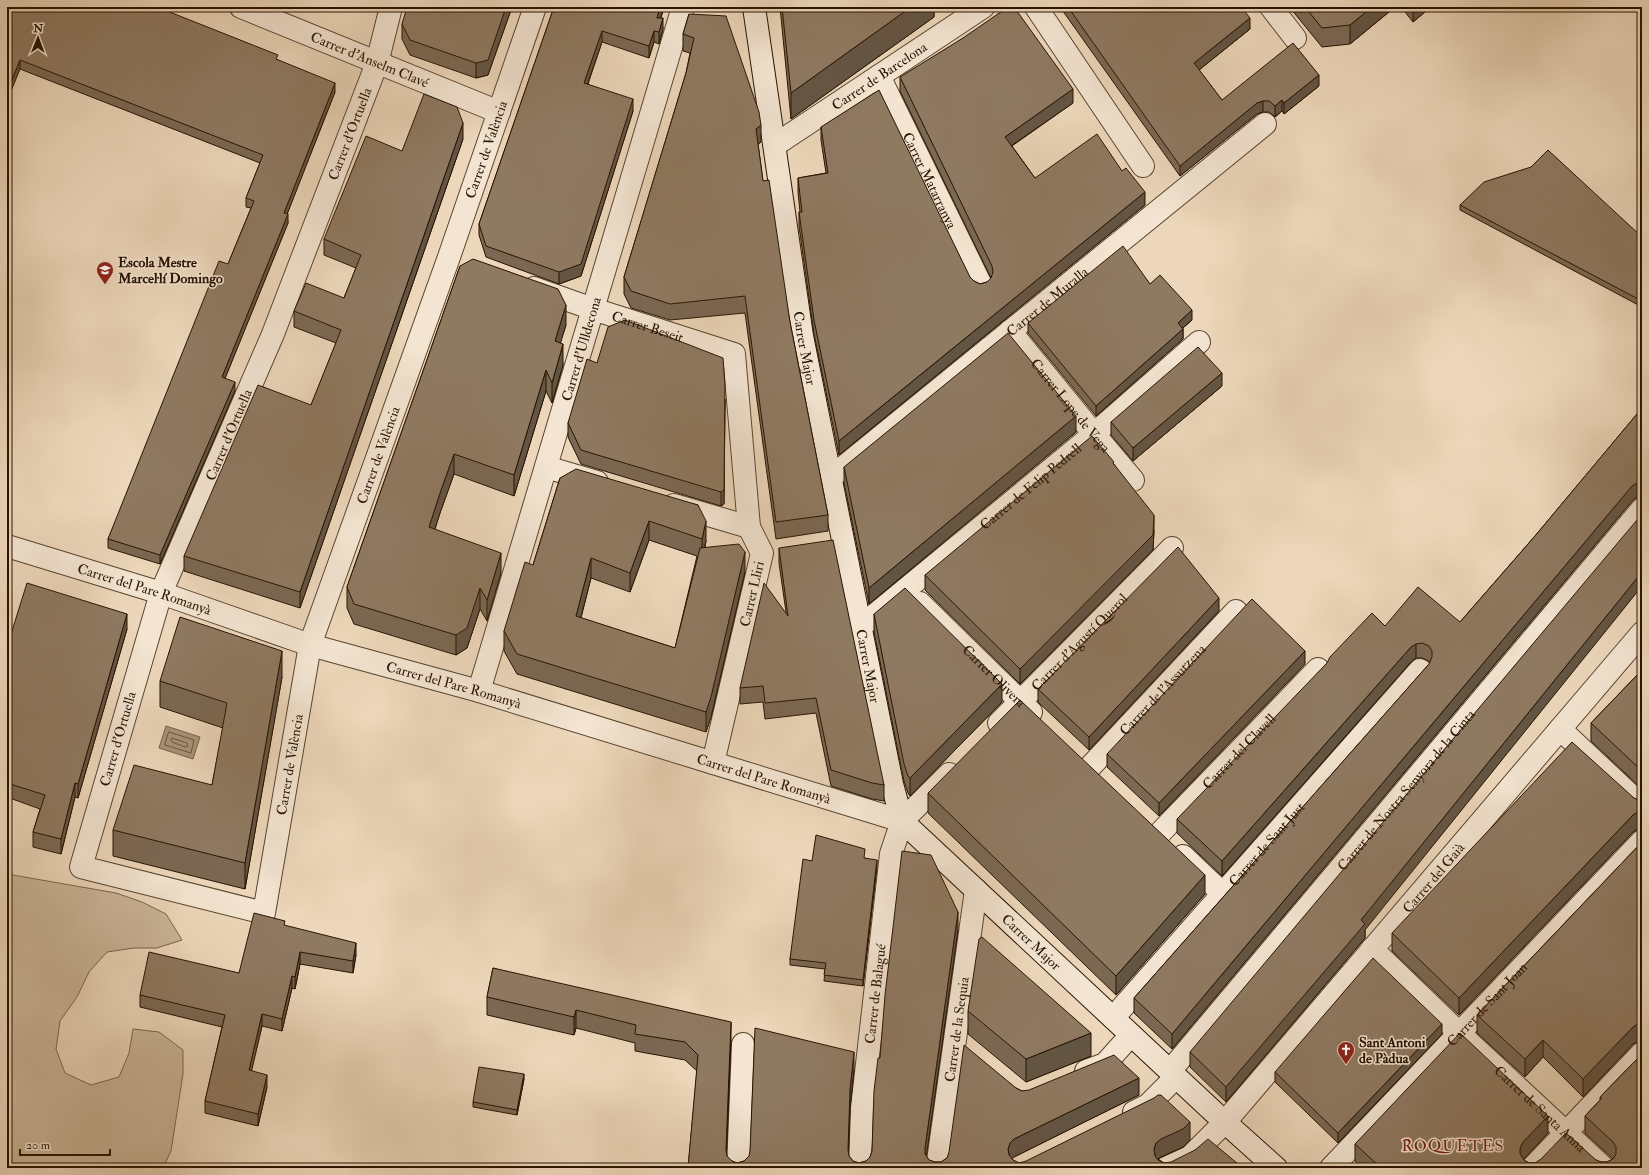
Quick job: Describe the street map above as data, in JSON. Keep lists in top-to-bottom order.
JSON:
{
  "streets": {
    "street": [
      "Carrer d'Anselm Clavé",
      "Carrer de Barcelona",
      "Carrer d'Ortuella",
      "Carrer de València",
      "Carrer Matarranya",
      "Carrer de Muralla",
      "Carrer Beseit",
      "Carrer Major",
      "Carrer d'Ulldecona",
      "Carrer Lope de Vega",
      "Carrer de Felip Pedrell",
      "Carrer del Pare Romanyà",
      "Carrer Lliri",
      "Carrer d'Agustí Querol",
      "Carrer Olivera",
      "Carrer de l'Assutzena",
      "Carrer del Clavell",
      "Carrer de Nostra Senyora de la Cinta",
      "Carrer de Sant Just",
      "Carrer del Gaià",
      "Carrer de Balagué",
      "Carrer de Sant Joan",
      "Carrer de la Sequia",
      "Carrer de Santa Anna"
    ]
  },
  "crossings": [
    ["Carrer d'Anselm Clavé", "Carrer d'Ortuella"],
    ["Carrer d'Anselm Clavé", "Carrer de València"],
    ["Carrer de Barcelona", "Carrer Matarranya"],
    ["Carrer de Barcelona", "Carrer Major"],
    ["Carrer d'Ortuella", "Carrer de València"],
    ["Carrer d'Ortuella", "Carrer del Pare Romanyà"],
    ["Carrer de València", "Carrer del Pare Romanyà"],
    ["Carrer de Muralla", "Carrer Major"],
    ["Carrer de Muralla", "Carrer Lope de Vega"],
    ["Carrer Beseit", "Carrer d'Ulldecona"],
    ["Carrer Beseit", "Carrer Lliri"],
    ["Carrer Major", "Carrer de Felip Pedrell"],
    ["Carrer Major", "Carrer del Pare Romanyà"],
    ["Carrer Major", "Carrer de Nostra Senyora de la Cinta"],
    ["Carrer Major", "Carrer de Sant Just"],
    ["Carrer Major", "Carrer del Gaià"],
    ["Carrer Major", "Carrer de Balagué"],
    ["Carrer Major", "Carrer de la Sequia"],
    ["Carrer d'Ulldecona", "Carrer del Pare Romanyà"],
    ["Carrer Lope de Vega", "Carrer de Felip Pedrell"],
    ["Carrer de Felip Pedrell", "Carrer Olivera"],
    ["Carrer del Pare Romanyà", "Carrer Lliri"],
    ["Carrer del Pare Romanyà", "Carrer de Balagué"],
    ["Carrer d'Agustí Querol", "Carrer Olivera"],
    ["Carrer del Gaià", "Carrer de Santa Anna"],
    ["Carrer de Sant Joan", "Carrer de Santa Anna"]
  ],
  "districts": ["ROQUETES"],
  "places": {
    "school or university": ["Escola Mestre Marcel·lí Domingo"],
    "church": ["Sant Antoni de Pàdua"]
  },
  "scale_bar": "20 m",
  "north": "top"
}
